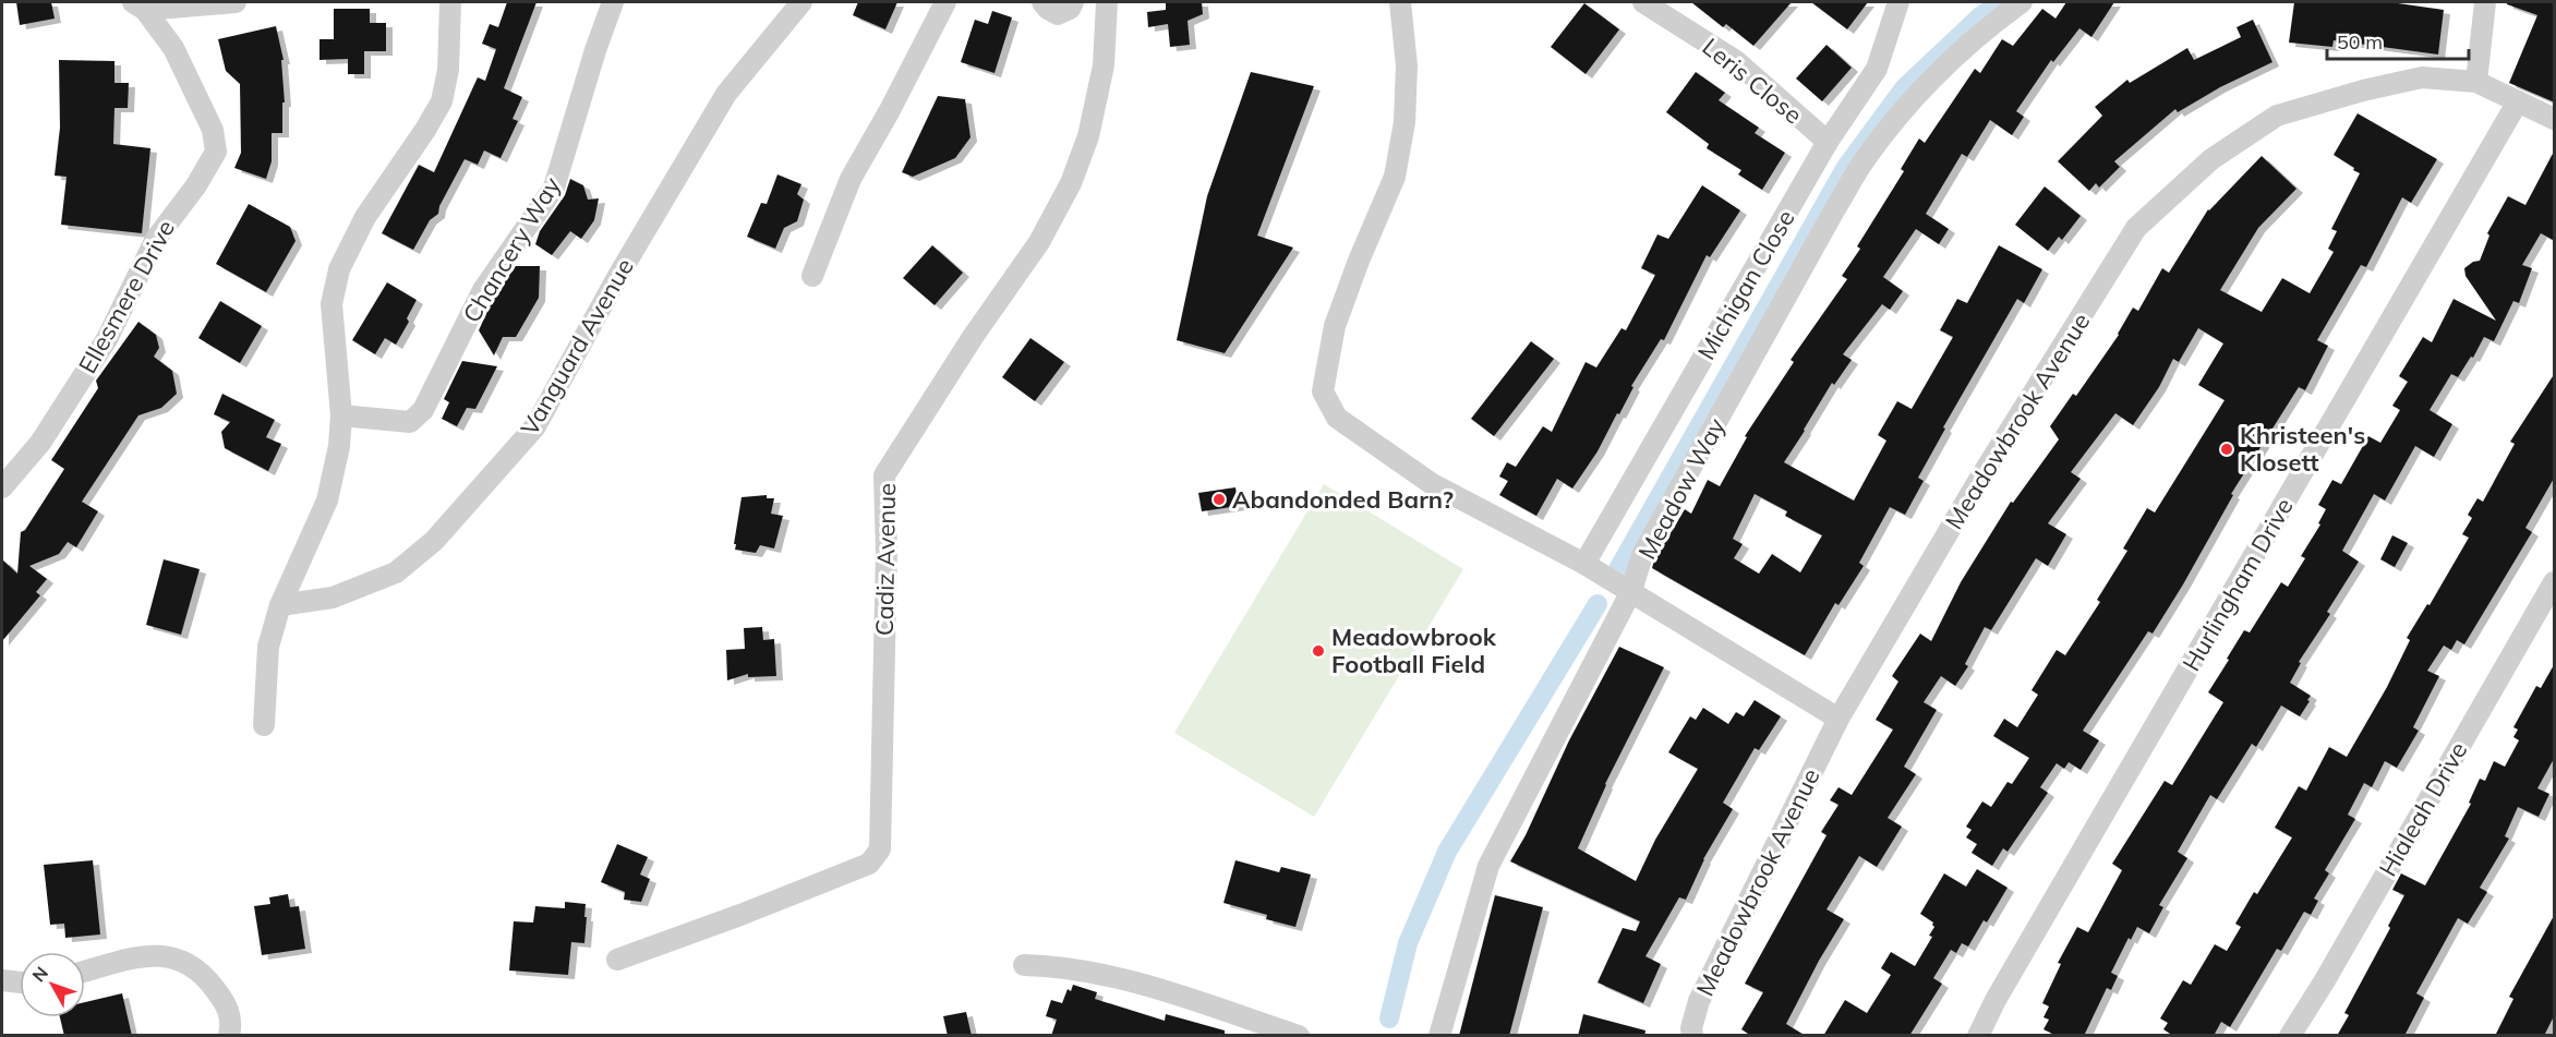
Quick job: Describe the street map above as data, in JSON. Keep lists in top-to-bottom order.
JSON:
{
  "streets": {
    "street": [
      "Leris Close",
      "Chancery Way",
      "Michigan Close",
      "Ellesmere Drive",
      "Vanguard Avenue",
      "Meadowbrook Avenue",
      "Meadow Way",
      "Cadiz Avenue",
      "Hurlingham Drive",
      "Hialeah Drive"
    ]
  },
  "crossings": [
    ["Leris Close", "Michigan Close"],
    ["Meadowbrook Avenue", "Hurlingham Drive"]
  ],
  "places": ["Khristeen's Klosett", "Abandonded Barn?", "Meadowbrook Football Field"],
  "scale_bar": "50 m",
  "north": "top left"
}
